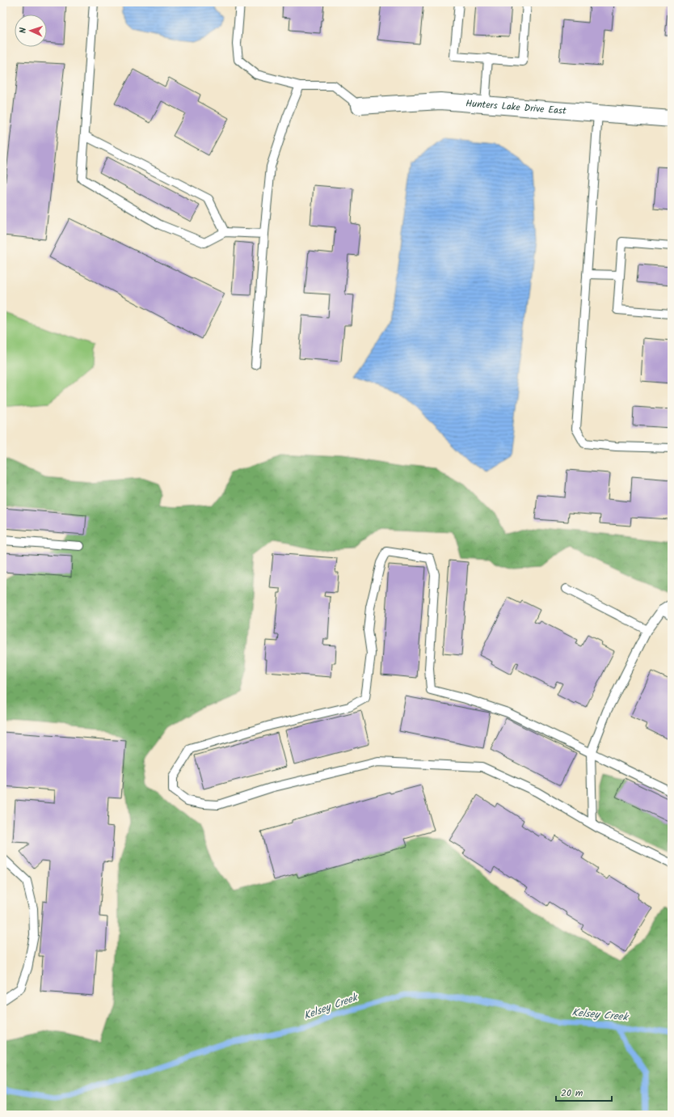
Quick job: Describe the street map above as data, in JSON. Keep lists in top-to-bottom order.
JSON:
{
  "streets": {
    "street": ["Hunters Lake Drive East"]
  },
  "water": ["Kelsey Creek"],
  "scale_bar": "20 m",
  "north": "left"
}
